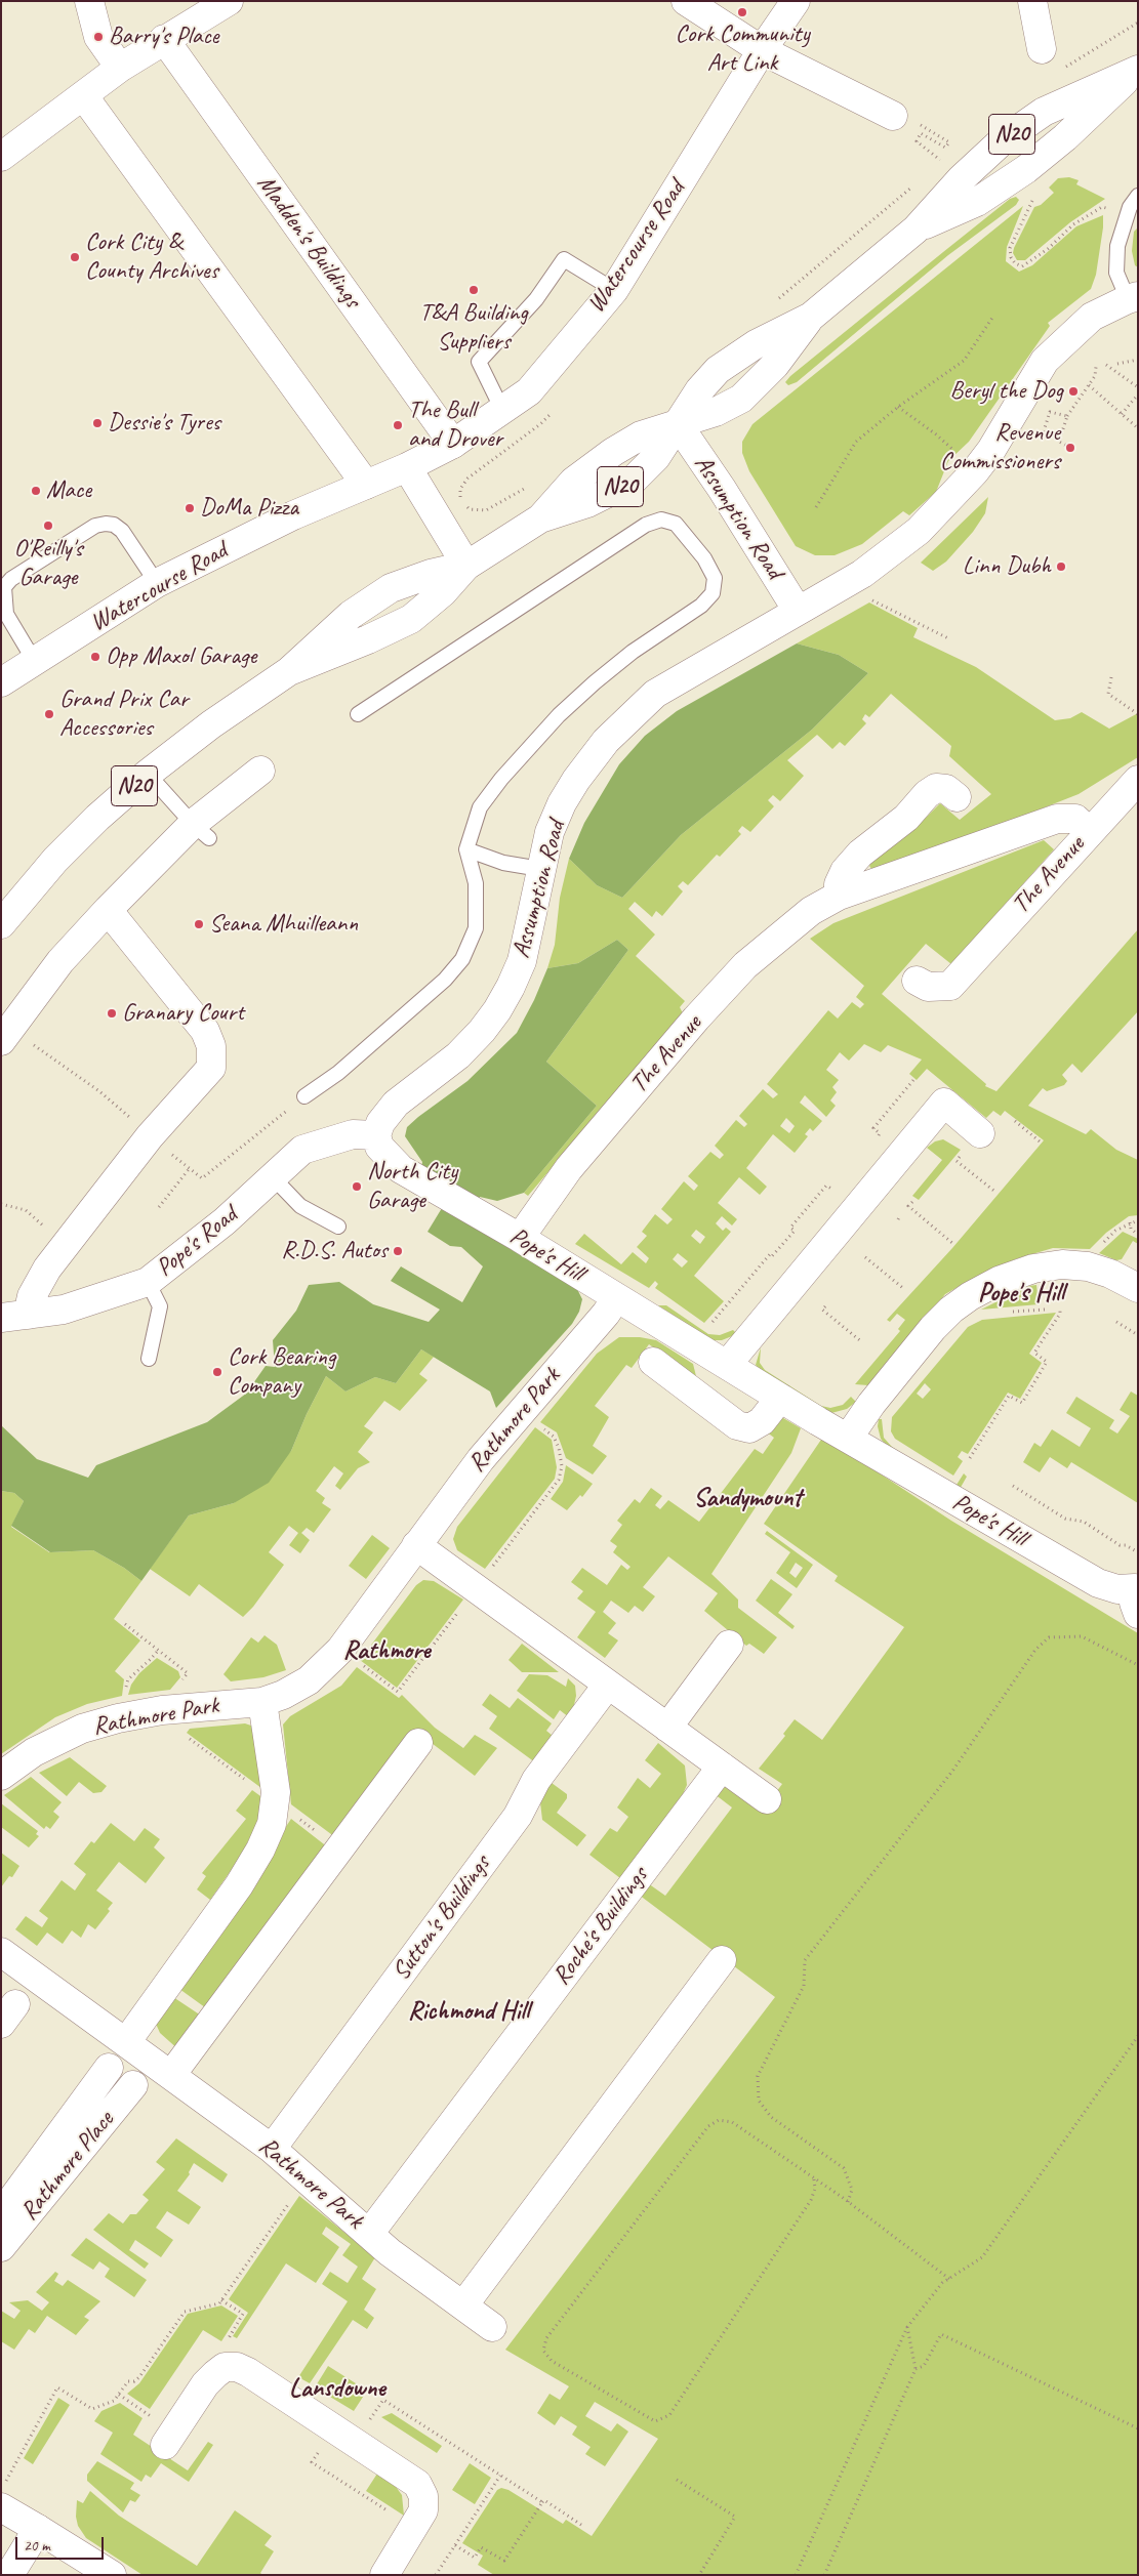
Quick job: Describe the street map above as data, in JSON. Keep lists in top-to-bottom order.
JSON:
{
  "streets": {
    "main road": [
      "N20",
      "Madden's Buildings",
      "Watercourse Road",
      "Assumption Road",
      "The Avenue",
      "Pope's Road",
      "Pope's Hill",
      "Rathmore Park",
      "Sutton's Buildings",
      "Roche's Buildings",
      "Rathmore Place"
    ]
  },
  "crossings": [
    ["N20", "Assumption Road"],
    ["Madden's Buildings", "Watercourse Road"],
    ["Assumption Road", "Pope's Road"],
    ["Assumption Road", "Pope's Hill"],
    ["The Avenue", "Pope's Hill"],
    ["Pope's Road", "Pope's Hill"],
    ["Pope's Hill", "Rathmore Park"],
    ["Rathmore Park", "Sutton's Buildings"],
    ["Rathmore Park", "Roche's Buildings"]
  ],
  "districts": [
    "Pope's Hill",
    "Sandymount",
    "Rathmore",
    "Richmond Hill",
    "Lansdowne"
  ],
  "places": [
    "Cork Community Art Link",
    "Barry's Place",
    "Cork City & County Archives",
    "T&A Building Suppliers",
    "Beryl the Dog",
    "Dessie's Tyres",
    "The Bull and Drover",
    "Revenue Commissioners",
    "Mace",
    "DoMa Pizza",
    "O'Reilly's Garage",
    "Linn Dubh",
    "Opp Maxol Garage",
    "Grand Prix Car Accessories",
    "Seana Mhuilleann",
    "Granary Court",
    "North City Garage",
    "R.D.S. Autos",
    "Cork Bearing Company"
  ],
  "scale_bar": "20 m"
}
